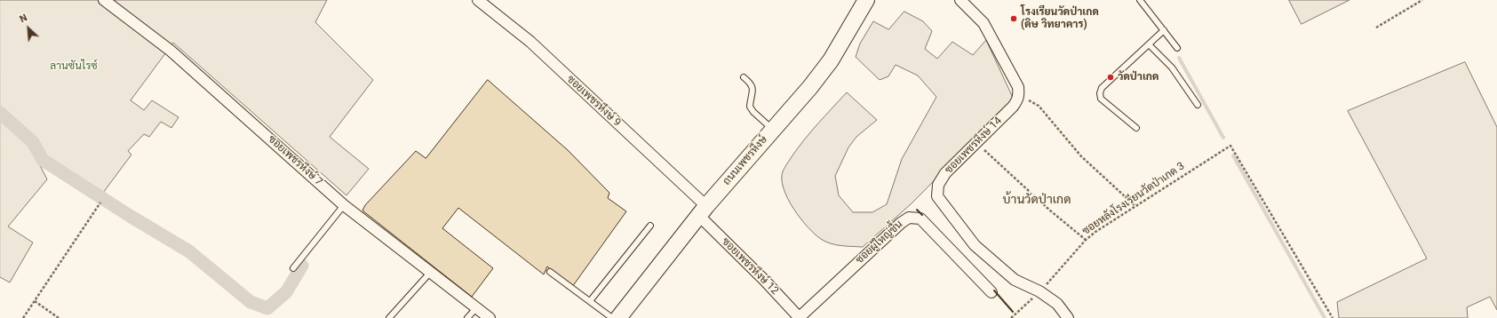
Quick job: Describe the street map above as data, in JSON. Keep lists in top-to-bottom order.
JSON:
{
  "streets": {
    "main road": ["ถนนเพชรหึงษ์"],
    "street": [
      "ซอยเพชรหึงษ์ 9",
      "ซอยเพชรหึงษ์ 14",
      "ซอยเพชรหึงษ์ 7",
      "ซอยผู้ใหญ่ชื้น",
      "ซอยเพชรหึงษ์ 12"
    ],
    "path": ["ซอยหลังโรงเรียนวัดป่าเกด 3"]
  },
  "crossings": [
    ["ซอยเพชรหึงษ์ 9", "ถนนเพชรหึงษ์"],
    ["ซอยเพชรหึงษ์ 9", "ซอยเพชรหึงษ์ 12"],
    ["ซอยเพชรหึงษ์ 14", "ซอยหลังโรงเรียนวัดป่าเกด 3"],
    ["ถนนเพชรหึงษ์", "ซอยเพชรหึงษ์ 12"],
    ["ซอยผู้ใหญ่ชื้น", "ซอยเพชรหึงษ์ 12"]
  ],
  "districts": ["บ้านวัดป่าเกด"],
  "parks": ["ลานซันไรซ์"],
  "places": ["โรงเรียนวัดป่าเกด (ดิษ วิทยาคาร)", "วัดป่าเกด"],
  "north": "top left"
}
